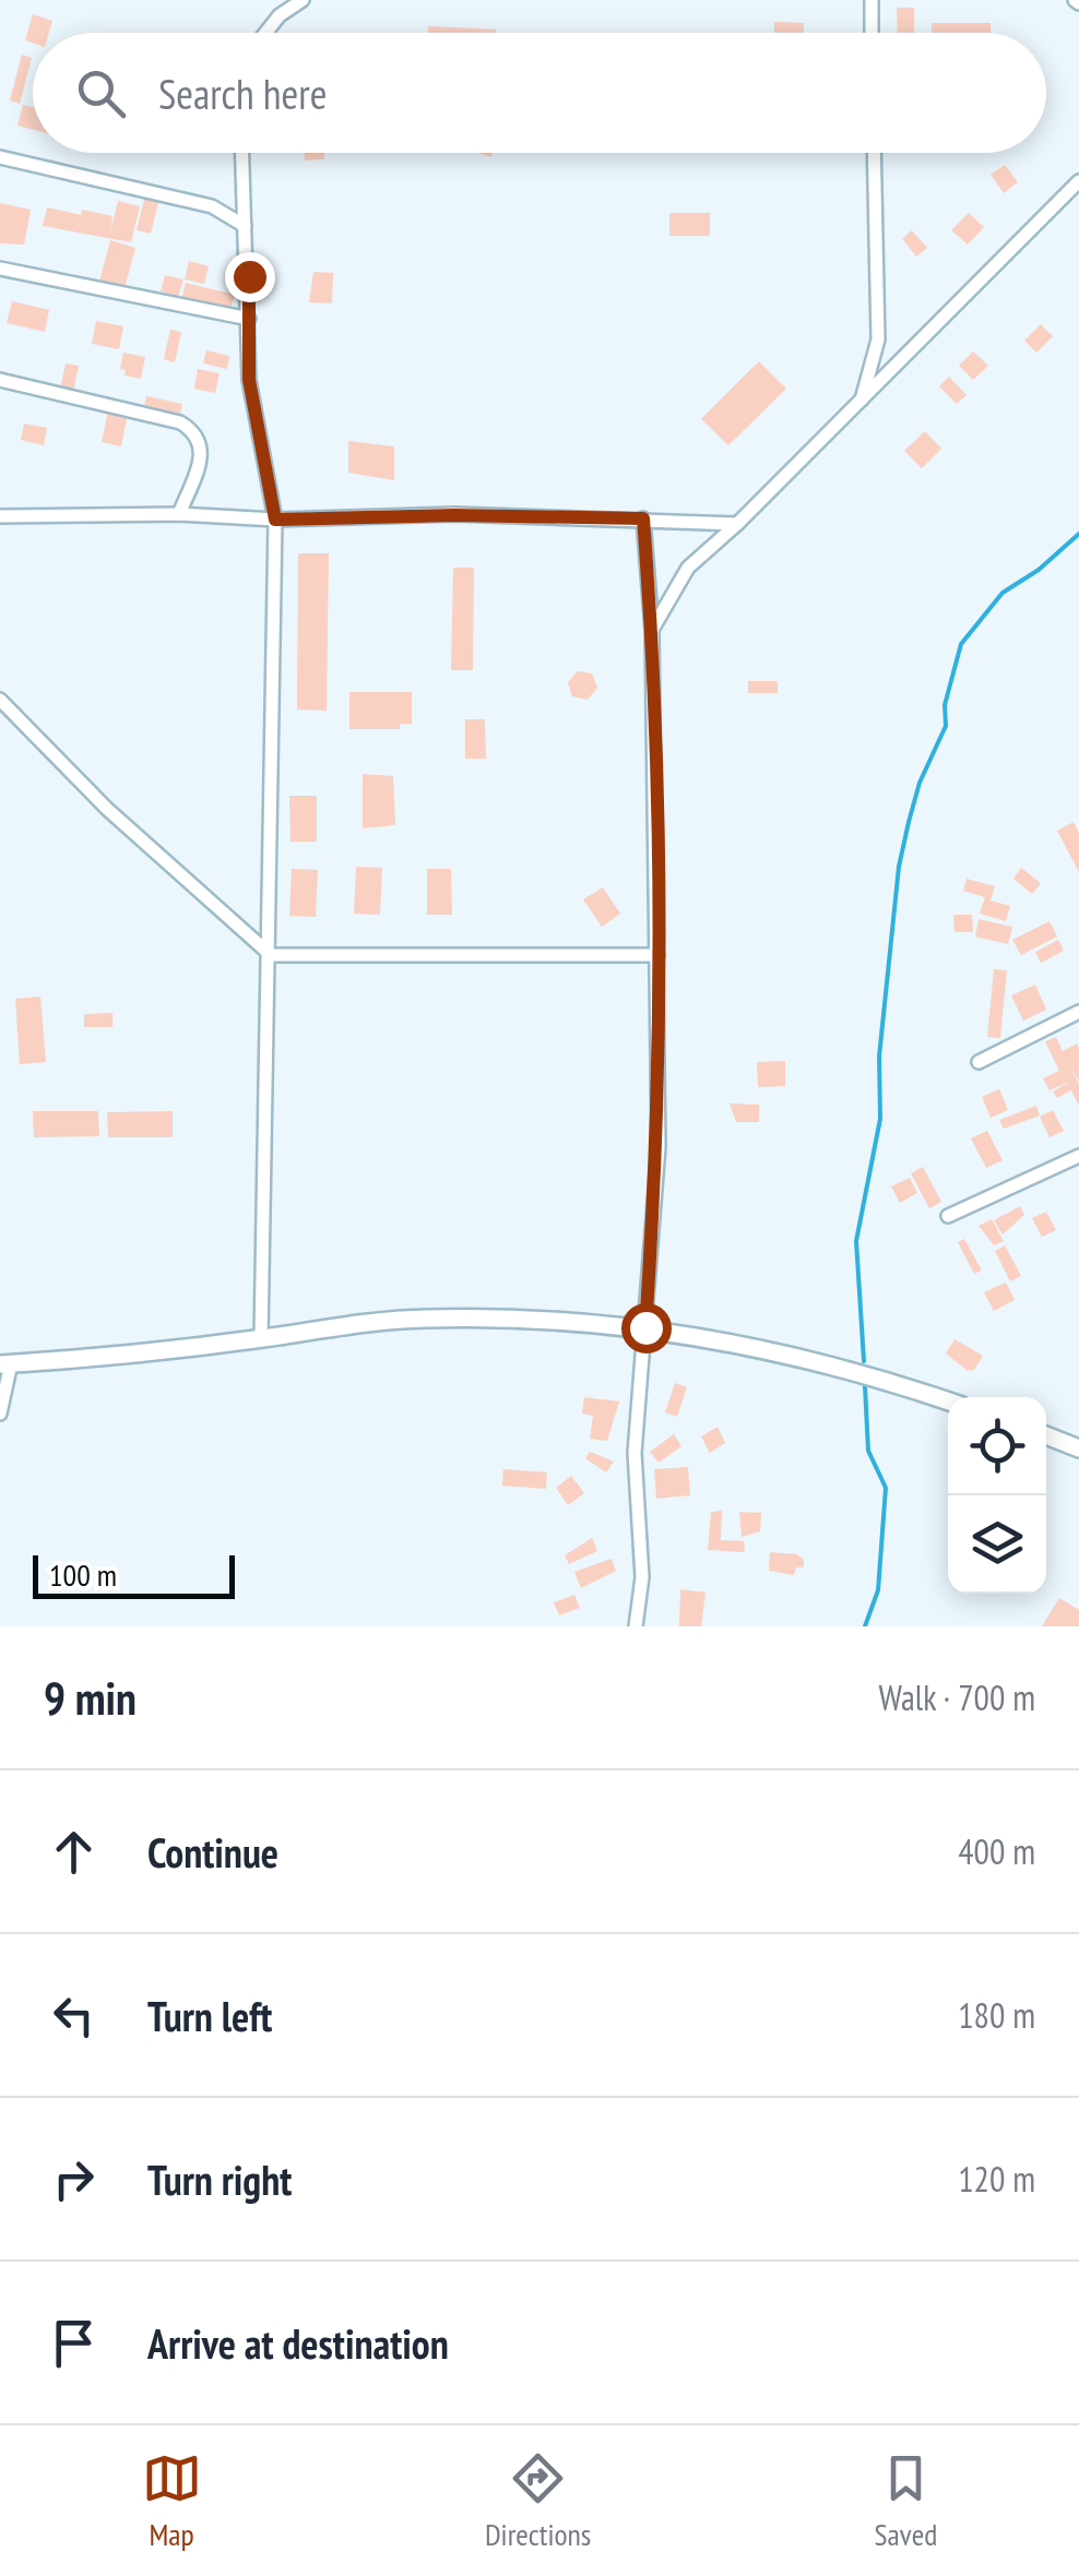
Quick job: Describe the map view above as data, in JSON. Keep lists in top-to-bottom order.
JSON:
{
  "scale_bar": "100 m",
  "page": {
    "search": "Search here",
    "scale": "100 m",
    "heading": ["9 min", "Walk · 700 m"],
    "list": [
      ["Continue", "400 m"],
      ["Turn left", "180 m"],
      ["Turn right", "120 m"],
      "Arrive at destination"
    ],
    "nav": ["Map", "Directions", "Saved"]
  }
}
